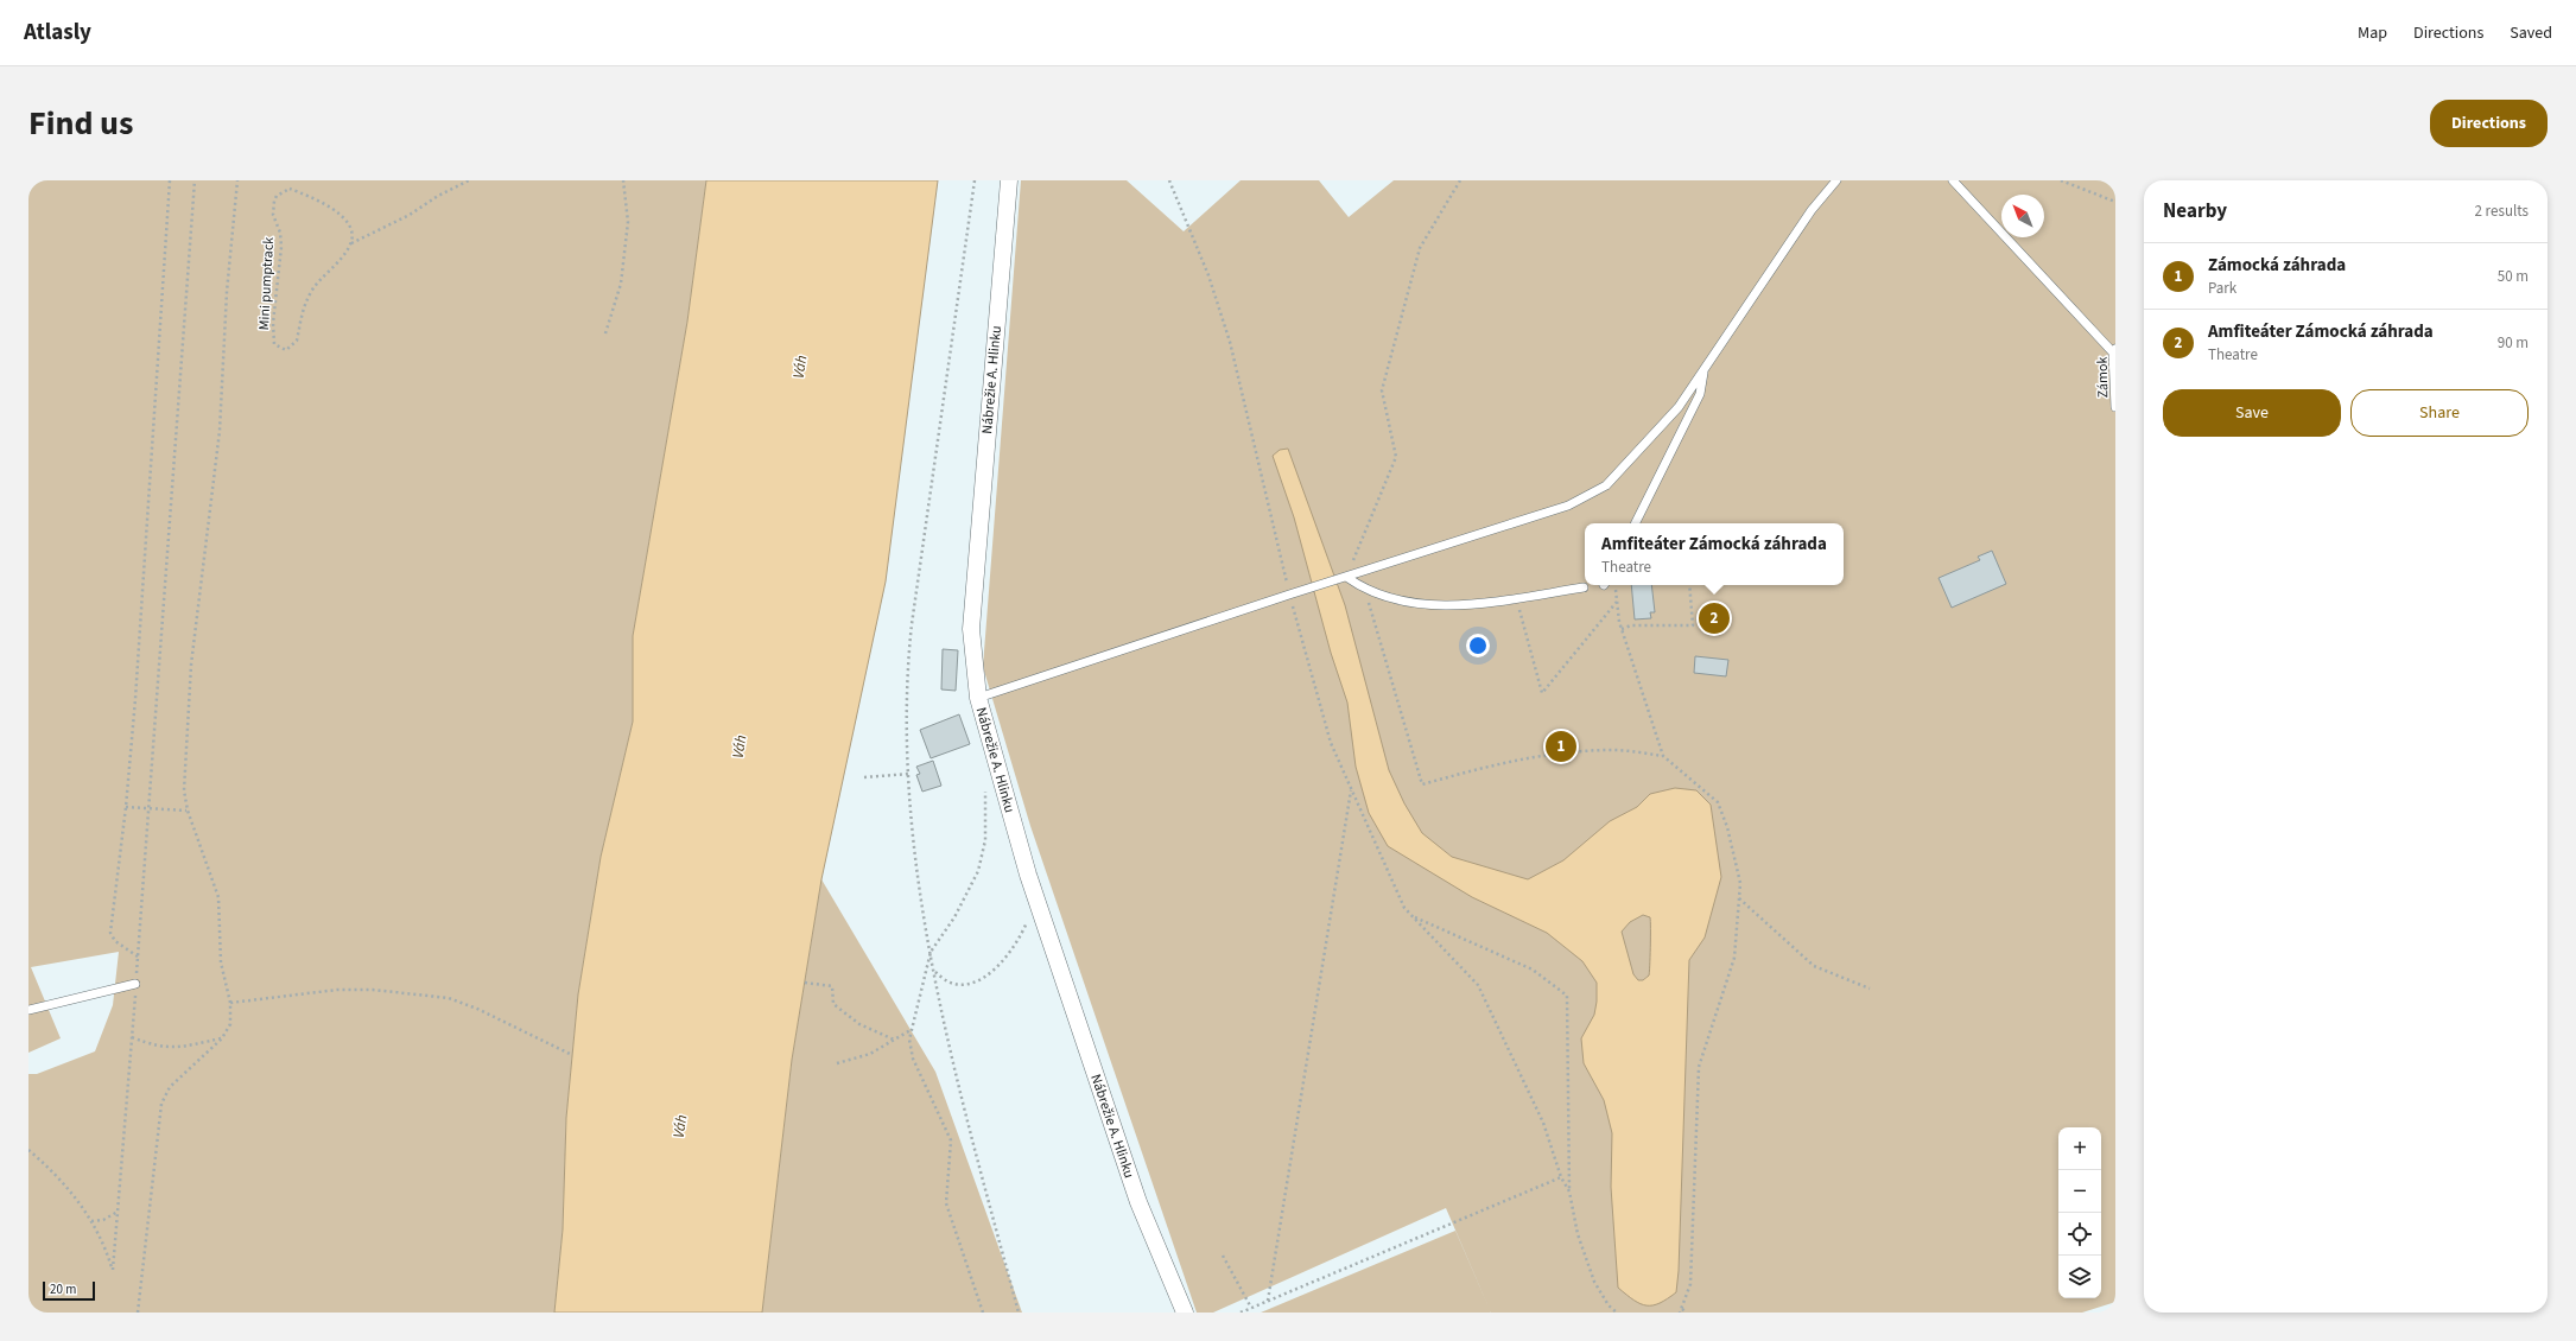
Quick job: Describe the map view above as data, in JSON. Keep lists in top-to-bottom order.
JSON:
{
  "streets": {
    "street": ["Nábrežie A. Hlinku"],
    "lane": ["Zámok"],
    "path": ["Mini pumptrack"]
  },
  "water": ["Váh"],
  "scale_bar": "20 m",
  "north": "top left",
  "page": {
    "header": "Atlasly",
    "nav": ["Map", "Directions", "Saved"],
    "title": "Find us",
    "buttons": [
      "Directions",
      ["Save", "Share"]
    ],
    "heading": ["Nearby", "2 results"],
    "list": [
      {
        "mark": "1",
        "name": "Zámocká záhrada",
        "note": "Park",
        "value": "50 m"
      },
      {
        "mark": "2",
        "name": "Amfiteáter Zámocká záhrada",
        "note": "Theatre",
        "value": "90 m"
      }
    ],
    "popup": ["Amfiteáter Zámocká záhrada", "Theatre"],
    "pins": ["2", "1"],
    "map_buttons": ["+", "−"],
    "scale": "20 m"
  }
}
